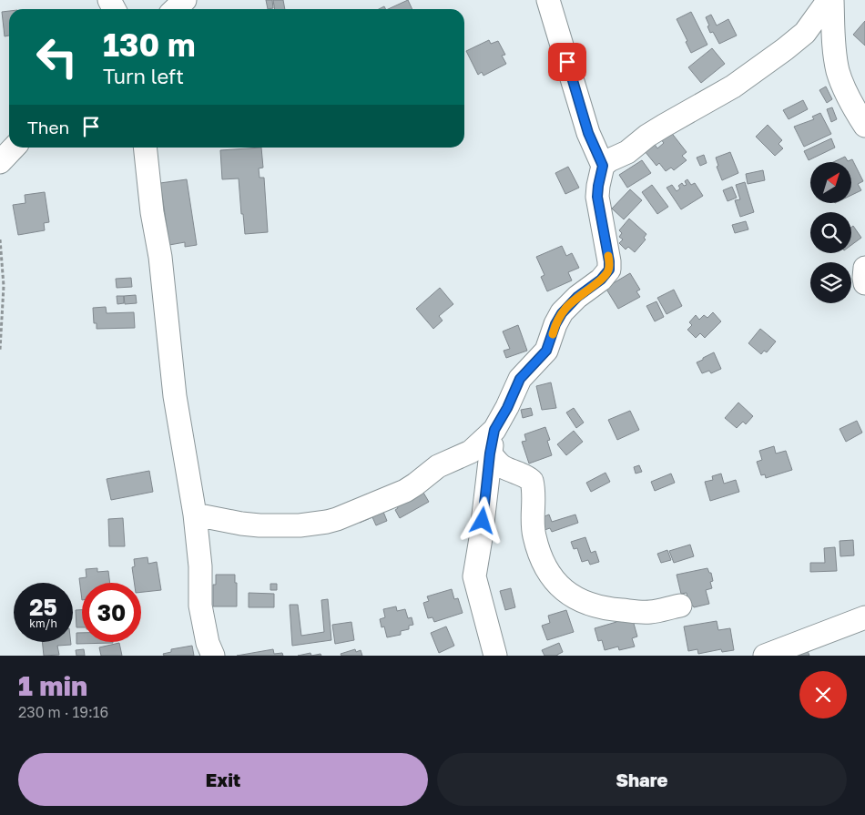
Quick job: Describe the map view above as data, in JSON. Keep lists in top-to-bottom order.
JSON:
{
  "north": "top right",
  "page": {
    "turn": ["130 m", "Turn left"],
    "then": "Then",
    "speed": "25 km/h",
    "limit": "30",
    "heading": ["1 min", "230 m · 19:16"],
    "buttons": ["Exit", "Share"]
  }
}
